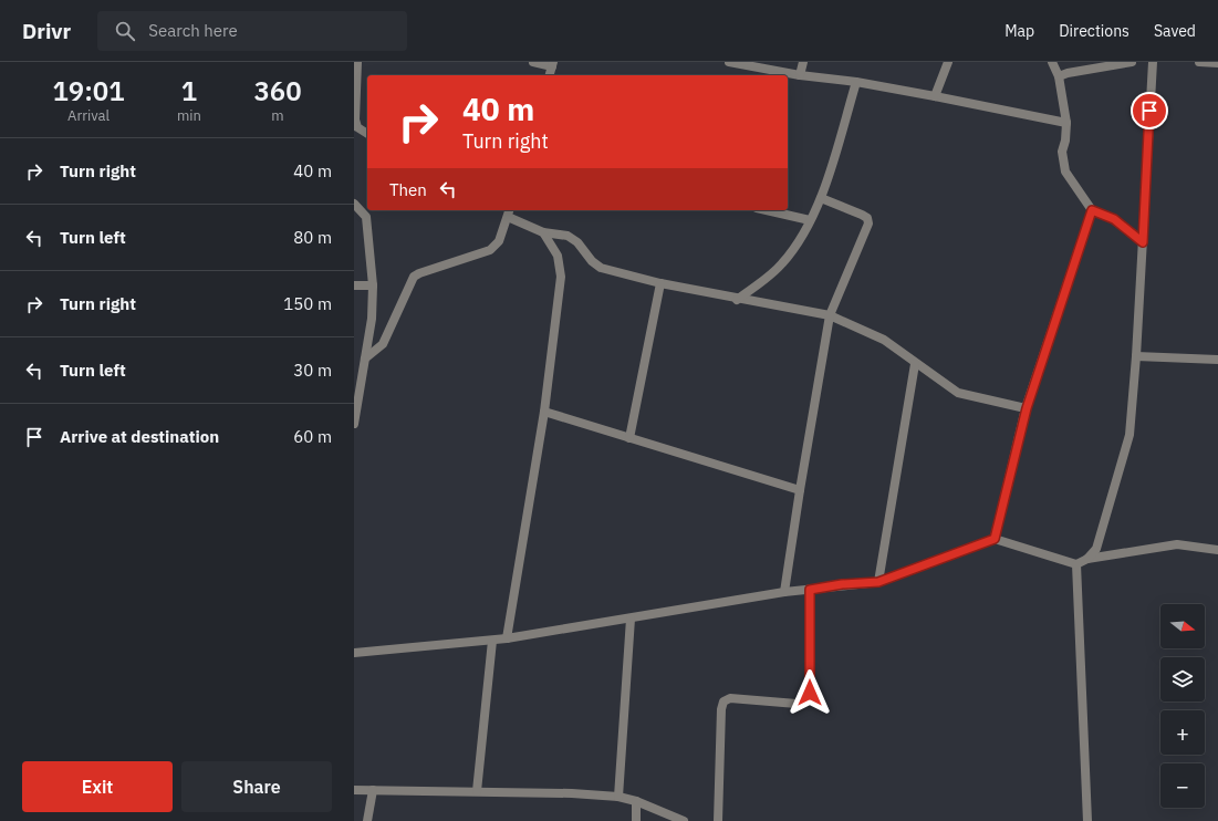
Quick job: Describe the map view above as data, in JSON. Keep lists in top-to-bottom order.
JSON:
{
  "north": "right",
  "page": {
    "header": "Drivr",
    "search": "Search here",
    "nav": ["Map", "Directions", "Saved"],
    "eta": [
      "19:01",
      "Arrival",
      "1",
      "min",
      "360",
      "m"
    ],
    "turn": ["40 m", "Turn right"],
    "list": [
      {
        "name": "Turn right",
        "value": "40 m"
      },
      {
        "name": "Turn left",
        "value": "80 m"
      },
      {
        "name": "Turn right",
        "value": "150 m"
      },
      {
        "name": "Turn left",
        "value": "30 m"
      },
      {
        "name": "Arrive at destination",
        "value": "60 m"
      }
    ],
    "then": "Then",
    "map_buttons": ["+", "−"],
    "buttons": ["Exit", "Share"]
  }
}
